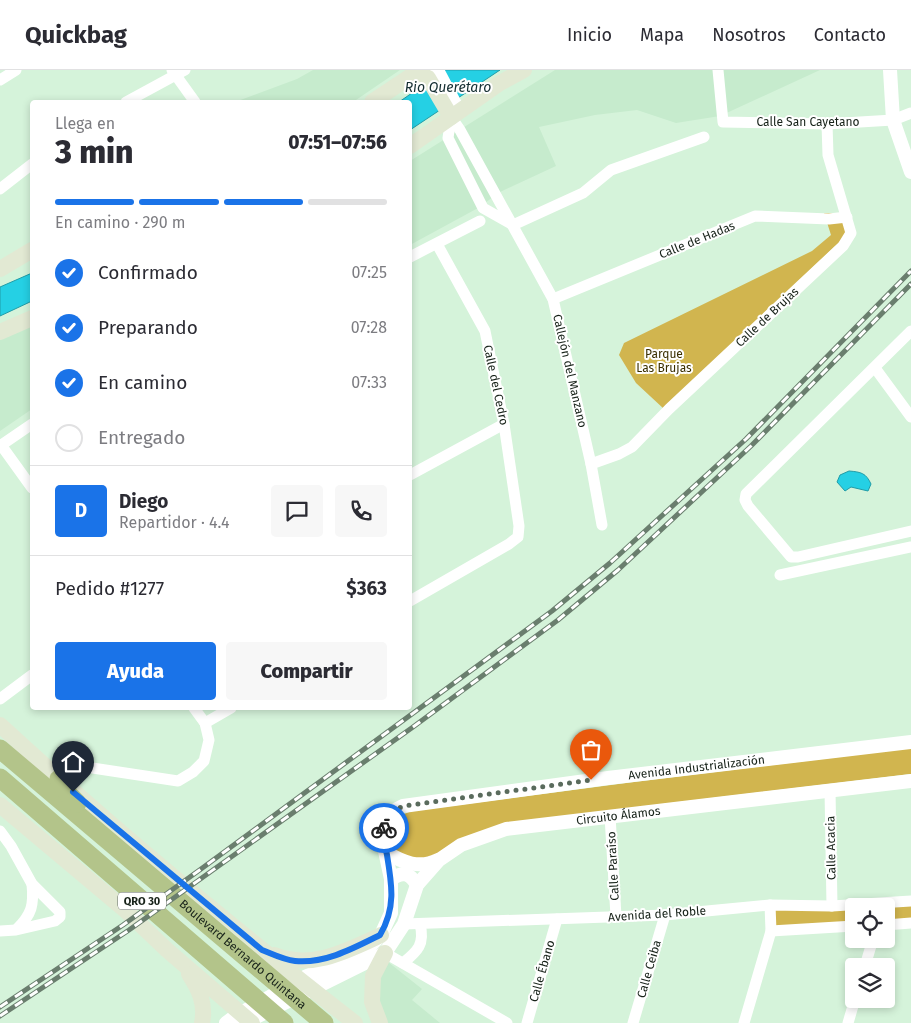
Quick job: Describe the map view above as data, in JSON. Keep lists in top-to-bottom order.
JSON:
{
  "streets": {
    "highway": ["QRO 30", "Boulevard Bernardo Quintana"],
    "street": [
      "Calle San Cayetano",
      "Calle de Hadas",
      "Calle de Brujas",
      "Callejón del Manzano",
      "Calle del Cedro",
      "Avenida Industrialización",
      "Circuito Álamos",
      "Calle Acacia",
      "Calle Paraíso",
      "Avenida del Roble",
      "Calle Ceiba",
      "Calle Ébano"
    ]
  },
  "crossings": [
    ["Calle San Cayetano", "Calle de Brujas"],
    ["Calle de Hadas", "Calle de Brujas"],
    ["Calle de Hadas", "Callejón del Manzano"],
    ["Calle de Brujas", "Callejón del Manzano"],
    ["Circuito Álamos", "Calle Acacia"],
    ["Circuito Álamos", "Calle Paraíso"],
    ["Circuito Álamos", "Avenida del Roble"],
    ["Calle Acacia", "Avenida del Roble"],
    ["Calle Paraíso", "Avenida del Roble"],
    ["Avenida del Roble", "Calle Ceiba"],
    ["Avenida del Roble", "Calle Ébano"]
  ],
  "water": ["Rio Querétaro"],
  "parks": ["Parque Las Brujas"],
  "page": {
    "header": "Quickbag",
    "nav": [
      "Inicio",
      "Mapa",
      "Nosotros",
      "Contacto"
    ],
    "heading": ["3 min", "Llega en", "07:51–07:56"],
    "panel": [
      "Diego",
      "Repartidor · 4.4",
      "Pedido #1277",
      "$363"
    ],
    "bar": "En camino · 290 m",
    "list": [
      ["Confirmado", "07:25"],
      ["Preparando", "07:28"],
      ["En camino", "07:33"],
      "Entregado"
    ],
    "round": "D",
    "buttons": ["Ayuda", "Compartir"]
  }
}
